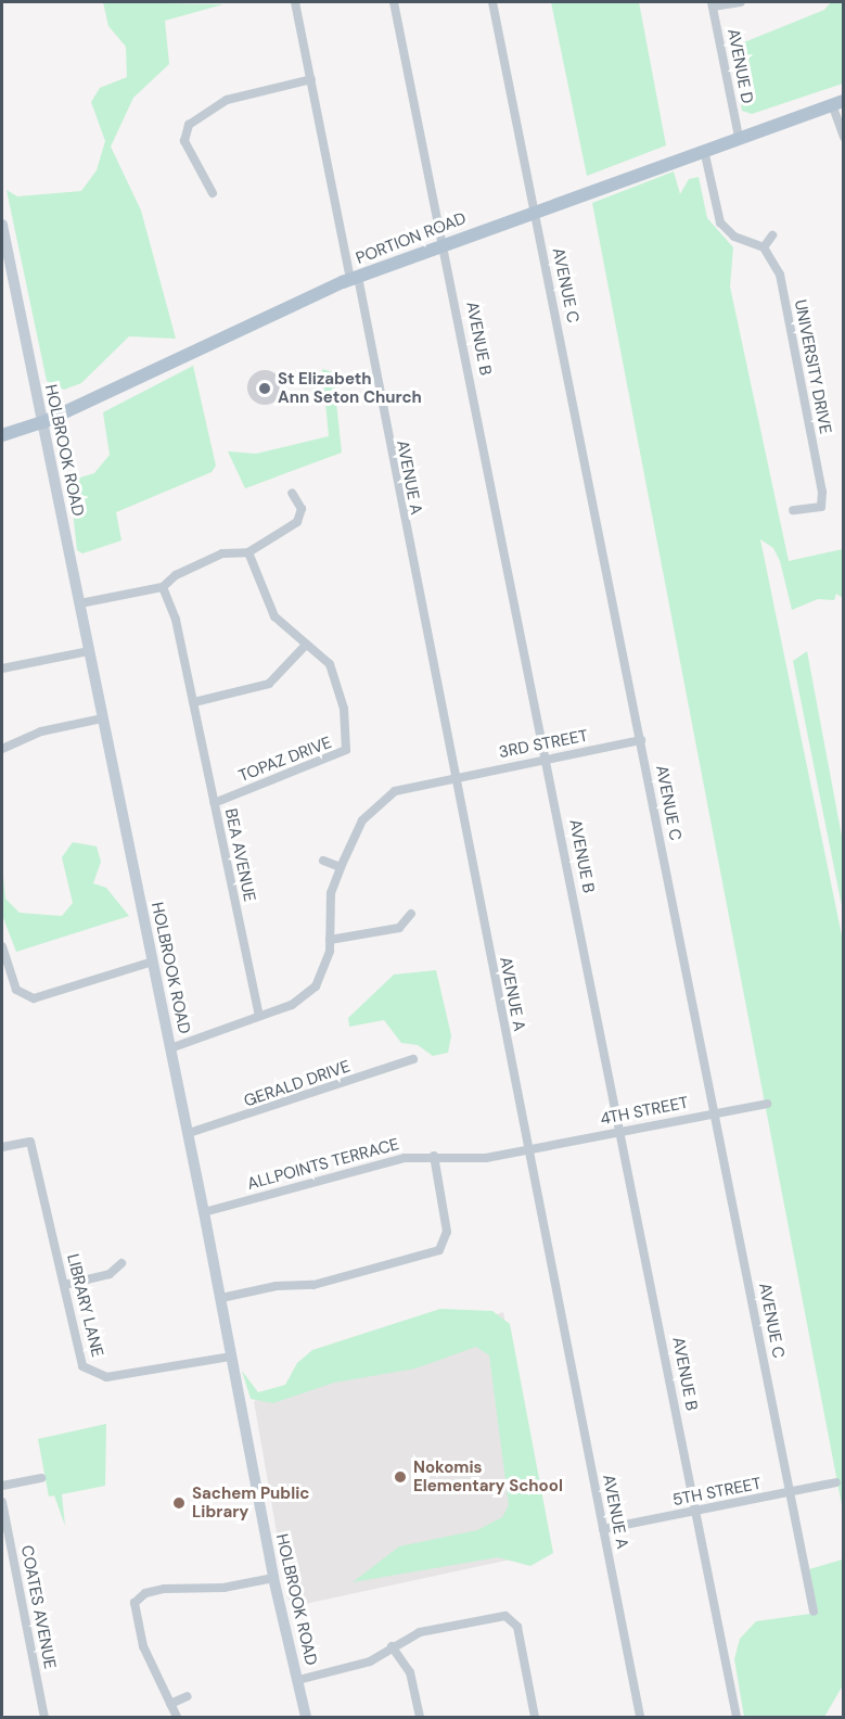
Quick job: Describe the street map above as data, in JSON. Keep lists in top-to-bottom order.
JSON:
{
  "streets": {
    "main road": ["PORTION ROAD"],
    "street": [
      "AVENUE D",
      "AVENUE C",
      "AVENUE B",
      "UNIVERSITY DRIVE",
      "HOLBROOK ROAD",
      "AVENUE A",
      "3RD STREET",
      "TOPAZ DRIVE",
      "BEA AVENUE",
      "GERALD DRIVE",
      "4TH STREET",
      "ALLPOINTS TERRACE",
      "LIBRARY LANE",
      "5TH STREET",
      "COATES AVENUE"
    ]
  },
  "crossings": [
    ["AVENUE D", "PORTION ROAD"],
    ["PORTION ROAD", "AVENUE C"],
    ["PORTION ROAD", "AVENUE B"],
    ["PORTION ROAD", "HOLBROOK ROAD"],
    ["PORTION ROAD", "AVENUE A"],
    ["AVENUE C", "3RD STREET"],
    ["AVENUE C", "4TH STREET"],
    ["AVENUE C", "5TH STREET"],
    ["AVENUE B", "3RD STREET"],
    ["AVENUE B", "4TH STREET"],
    ["AVENUE B", "5TH STREET"],
    ["HOLBROOK ROAD", "3RD STREET"],
    ["HOLBROOK ROAD", "GERALD DRIVE"],
    ["HOLBROOK ROAD", "ALLPOINTS TERRACE"],
    ["HOLBROOK ROAD", "LIBRARY LANE"],
    ["AVENUE A", "3RD STREET"],
    ["AVENUE A", "4TH STREET"],
    ["AVENUE A", "ALLPOINTS TERRACE"],
    ["AVENUE A", "5TH STREET"],
    ["3RD STREET", "BEA AVENUE"],
    ["TOPAZ DRIVE", "BEA AVENUE"],
    ["4TH STREET", "ALLPOINTS TERRACE"]
  ],
  "places": ["St Elizabeth Ann Seton Church", "Nokomis Elementary School", "Sachem Public Library"]
}
